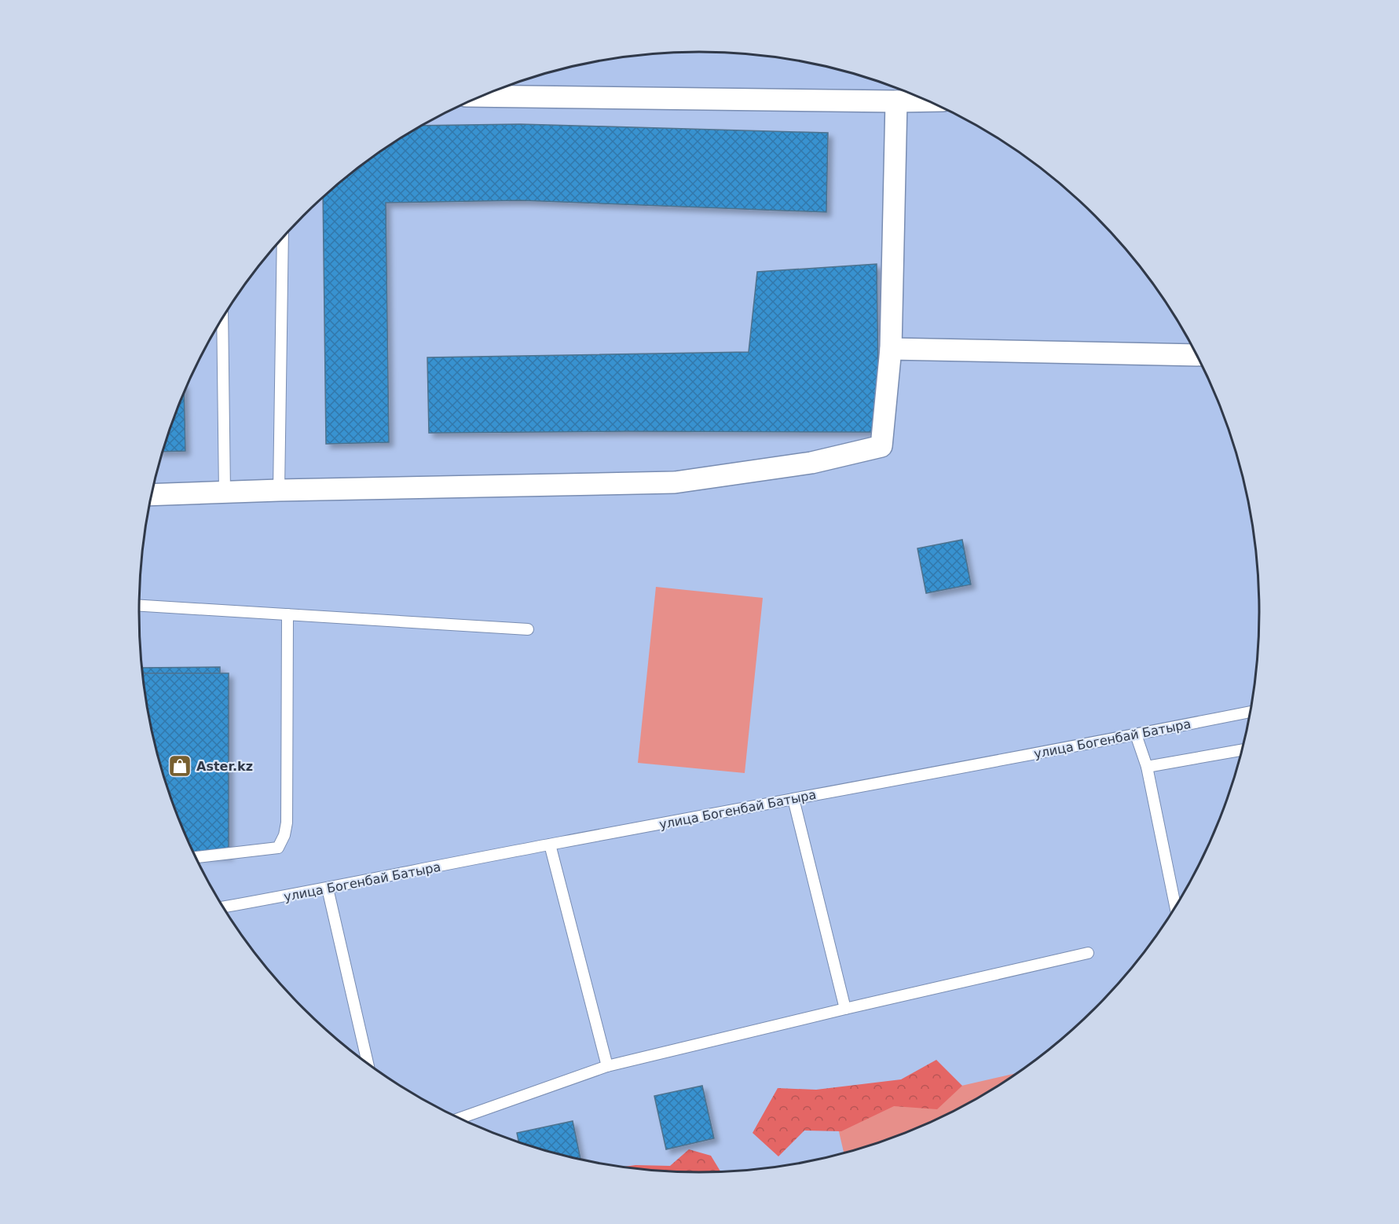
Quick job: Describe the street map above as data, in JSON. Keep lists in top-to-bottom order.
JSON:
{
  "streets": {
    "lane": ["улица Богенбай Батыра"]
  },
  "places": {
    "shop": ["Aster.kz"]
  }
}
